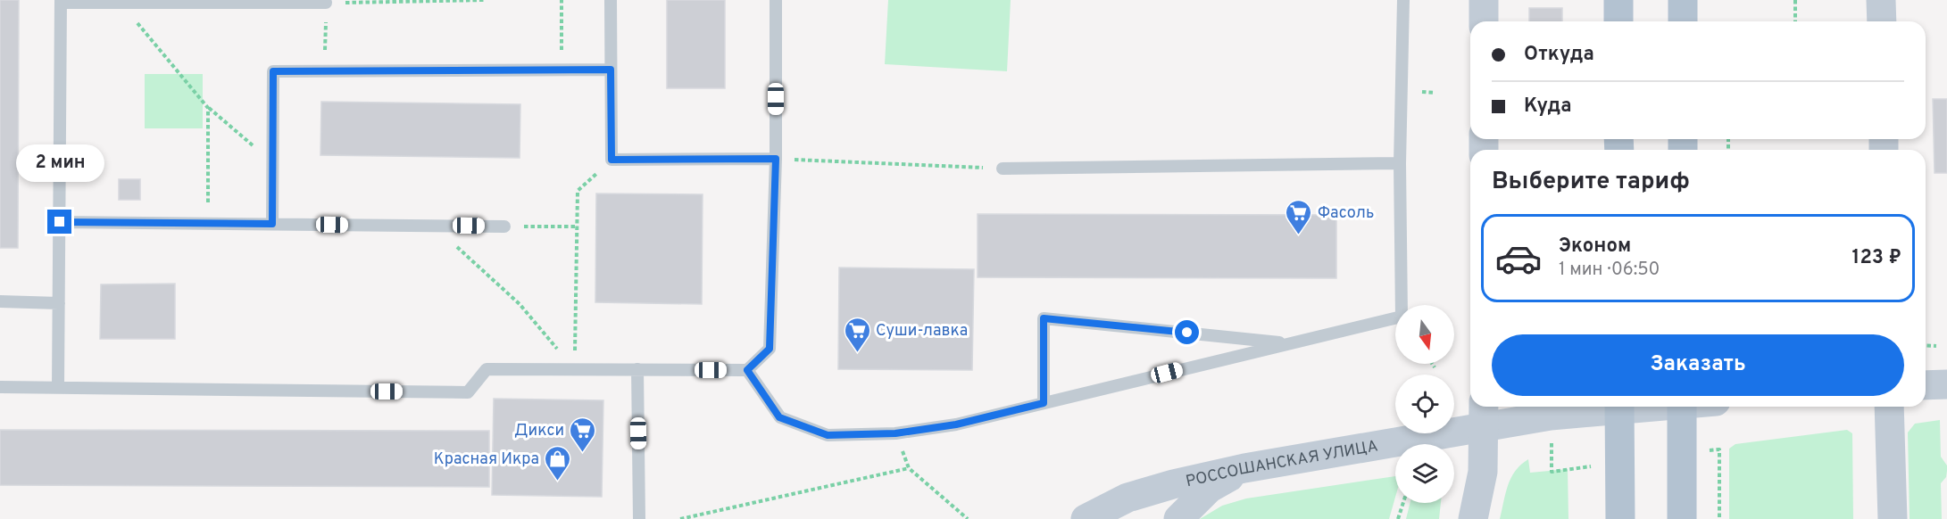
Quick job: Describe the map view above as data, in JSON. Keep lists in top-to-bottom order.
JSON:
{
  "streets": {
    "main road": ["РОССОШАНСКАЯ УЛИЦА"]
  },
  "places": {
    "supermarket": ["Фасоль", "Суши-лавка", "Дикси"],
    "shop": ["Красная Икра"]
  },
  "north": "bottom",
  "page": {
    "banner": ["Откуда", "Куда"],
    "bubble": "2 мин",
    "heading": "Выберите тариф",
    "list": [
      {
        "name": "Эконом",
        "note": "1 мин · 06:50",
        "value": "123 ₽"
      }
    ],
    "buttons": "Заказать"
  }
}
